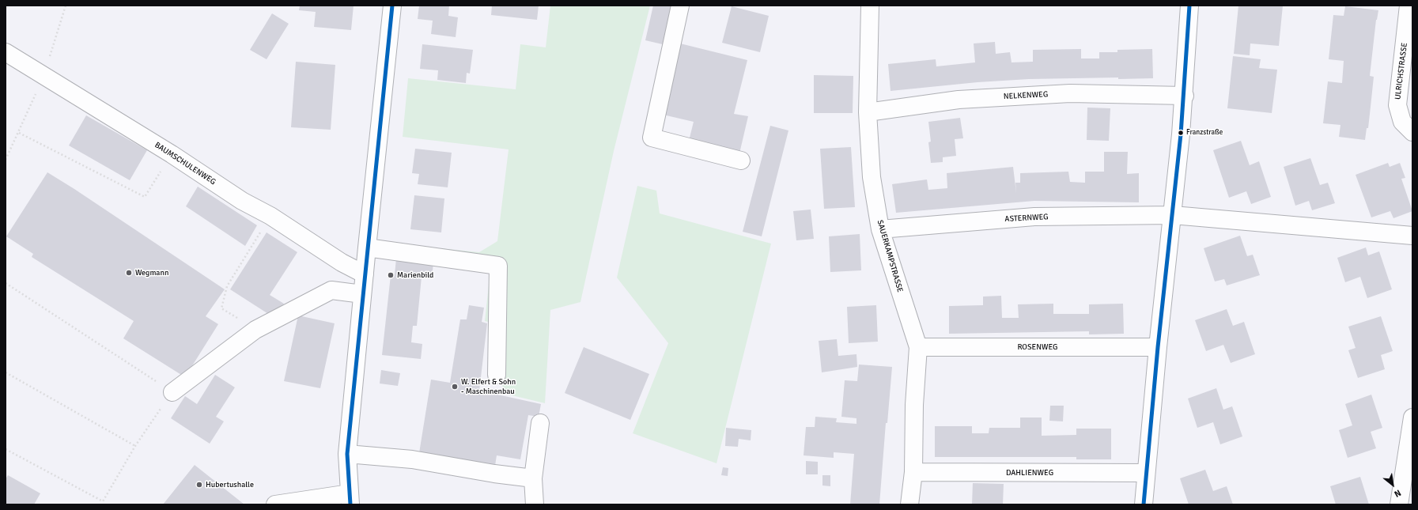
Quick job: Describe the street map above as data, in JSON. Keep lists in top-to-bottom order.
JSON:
{
  "streets": {
    "street": [
      "ULRICHSTRASSE",
      "NELKENWEG",
      "BAUMSCHULENWEG",
      "ASTERNWEG",
      "SAUERKAMPSTRASSE",
      "ROSENWEG",
      "DAHLIENWEG"
    ]
  },
  "crossings": [
    ["NELKENWEG", "SAUERKAMPSTRASSE"],
    ["ASTERNWEG", "SAUERKAMPSTRASSE"],
    ["SAUERKAMPSTRASSE", "ROSENWEG"],
    ["SAUERKAMPSTRASSE", "DAHLIENWEG"]
  ],
  "places": [
    "Franzstraße",
    "Wegmann",
    "Marienbild",
    "W. Elfert & Sohn - Maschinenbau",
    "Hubertushalle"
  ],
  "north": "bottom right"
}
